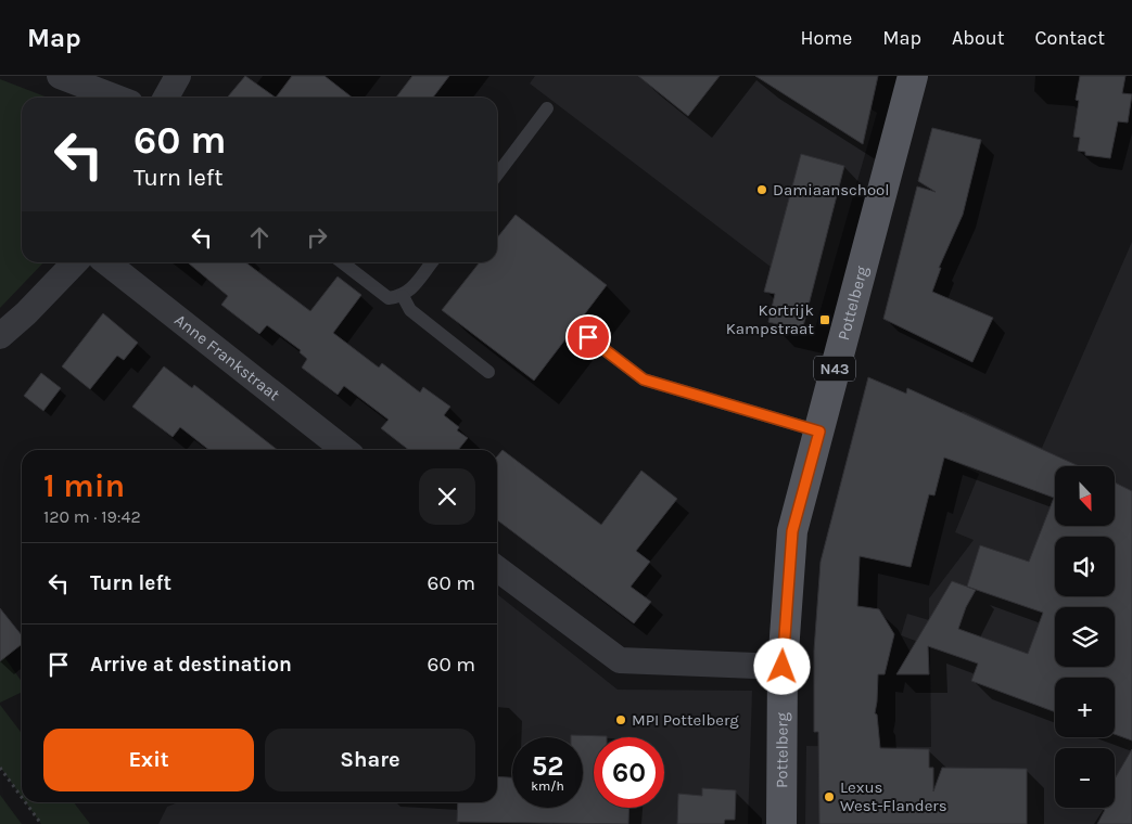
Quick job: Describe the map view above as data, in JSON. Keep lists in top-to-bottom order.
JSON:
{
  "streets": {
    "main road": ["Pottelberg", "N43"],
    "street": ["Anne Frankstraat"]
  },
  "places": {
    "other": ["Damiaanschool", "MPI Pottelberg", "Lexus West-Flanders"],
    "transit": ["Kortrijk Kampstraat"]
  },
  "north": "bottom",
  "page": {
    "header": "Map",
    "nav": [
      "Home",
      "Map",
      "About",
      "Contact"
    ],
    "turn": ["60 m", "Turn left"],
    "heading": ["1 min", "120 m · 19:42"],
    "map_buttons": ["+", "−"],
    "list": [
      {
        "name": "Turn left",
        "value": "60 m"
      },
      {
        "name": "Arrive at destination",
        "value": "60 m"
      }
    ],
    "buttons": ["Exit", "Share"],
    "speed": "52 km/h",
    "limit": "60"
  }
}
